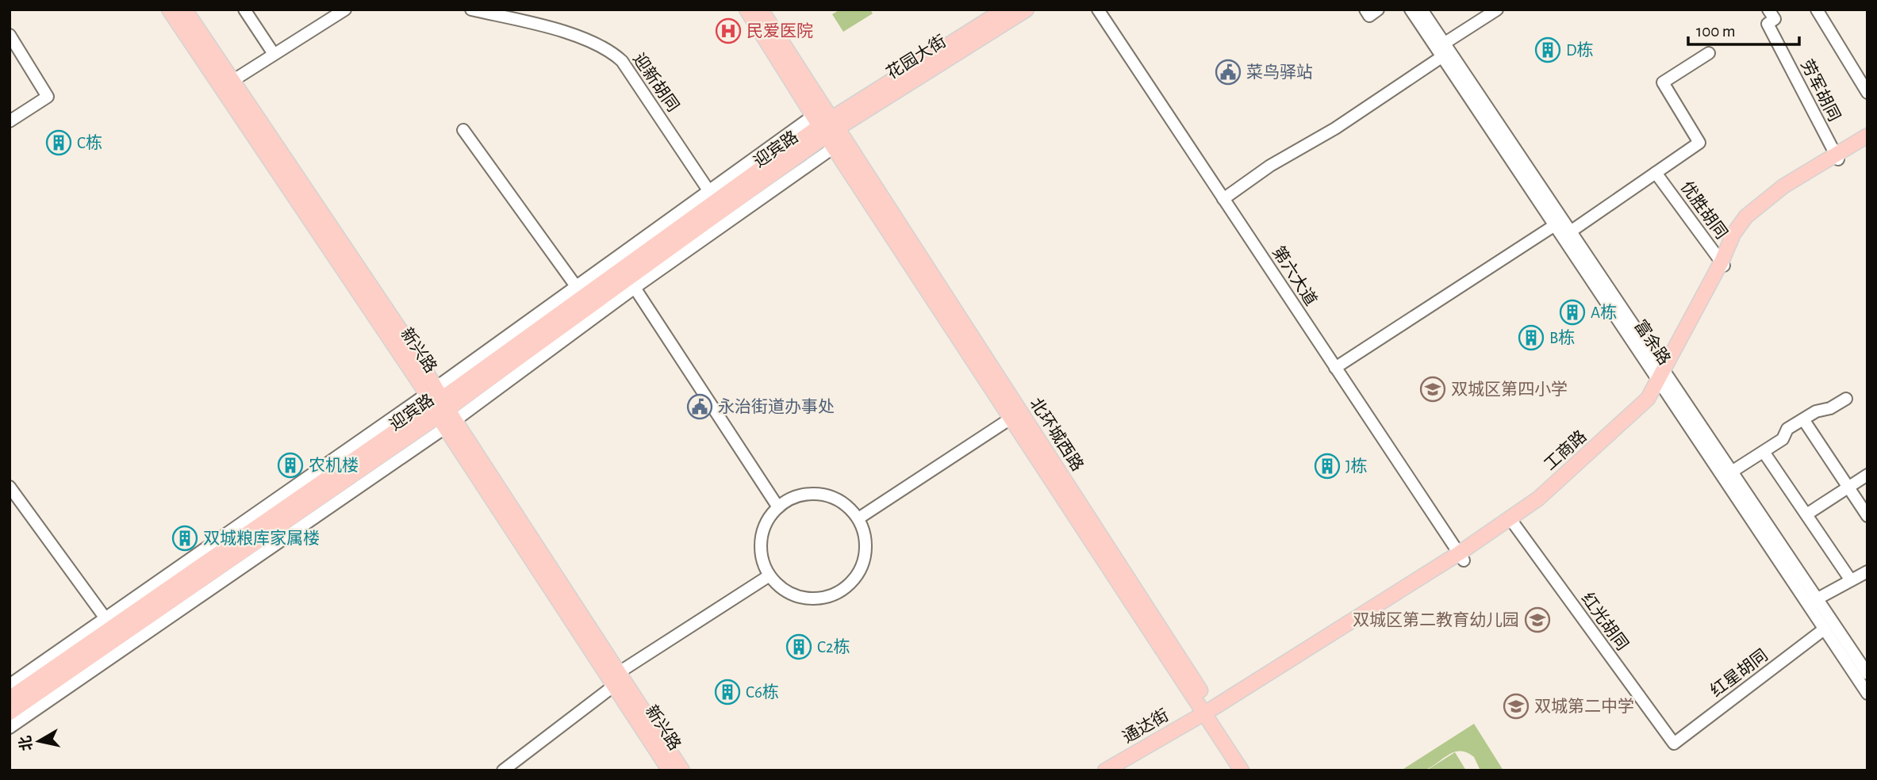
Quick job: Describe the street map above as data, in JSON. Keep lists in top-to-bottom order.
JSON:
{
  "streets": {
    "main road": [
      "花园大街",
      "迎宾路",
      "新兴路",
      "北环城西路",
      "工商路",
      "通达街"
    ],
    "street": [
      "迎新胡同",
      "劳军胡同",
      "优胜胡同",
      "第六大道",
      "富余路",
      "红光胡同",
      "红星胡同"
    ]
  },
  "crossings": [
    ["花园大街", "迎宾路"],
    ["花园大街", "北环城西路"],
    ["迎新胡同", "迎宾路"],
    ["劳军胡同", "工商路"],
    ["迎宾路", "新兴路"],
    ["迎宾路", "北环城西路"],
    ["优胜胡同", "工商路"],
    ["第六大道", "工商路"],
    ["富余路", "工商路"],
    ["富余路", "红星胡同"],
    ["北环城西路", "工商路"],
    ["北环城西路", "通达街"],
    ["工商路", "红光胡同"],
    ["工商路", "通达街"],
    ["红光胡同", "红星胡同"]
  ],
  "places": {
    "hospital": ["民爱医院"],
    "building": [
      "D栋",
      "C栋",
      "A栋",
      "B栋",
      "农机楼",
      "J栋",
      "双城粮库家属楼",
      "C2栋",
      "C6栋"
    ],
    "public building": ["菜鸟驿站", "永治街道办事处"],
    "school or university": ["双城区第四小学", "双城区第二教育幼儿园", "双城第二中学"]
  },
  "scale_bar": "100 m",
  "north": "left"
}
